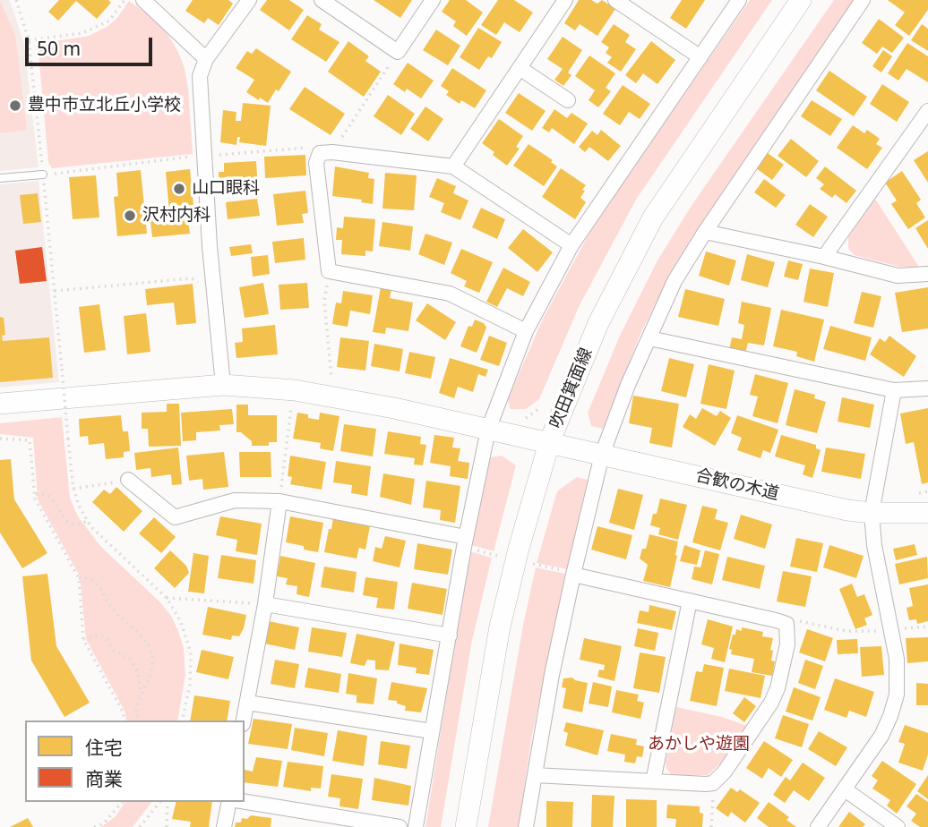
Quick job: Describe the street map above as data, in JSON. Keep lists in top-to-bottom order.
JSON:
{
  "streets": {
    "street": ["吹田箕面線", "合歓の木道"]
  },
  "crossings": [
    ["吹田箕面線", "合歓の木道"]
  ],
  "parks": ["あかしや遊園"],
  "places": ["豊中市立北丘小学校", "山口眼科", "沢村内科"],
  "legend": ["住宅", "商業"],
  "scale_bar": "50 m"
}
